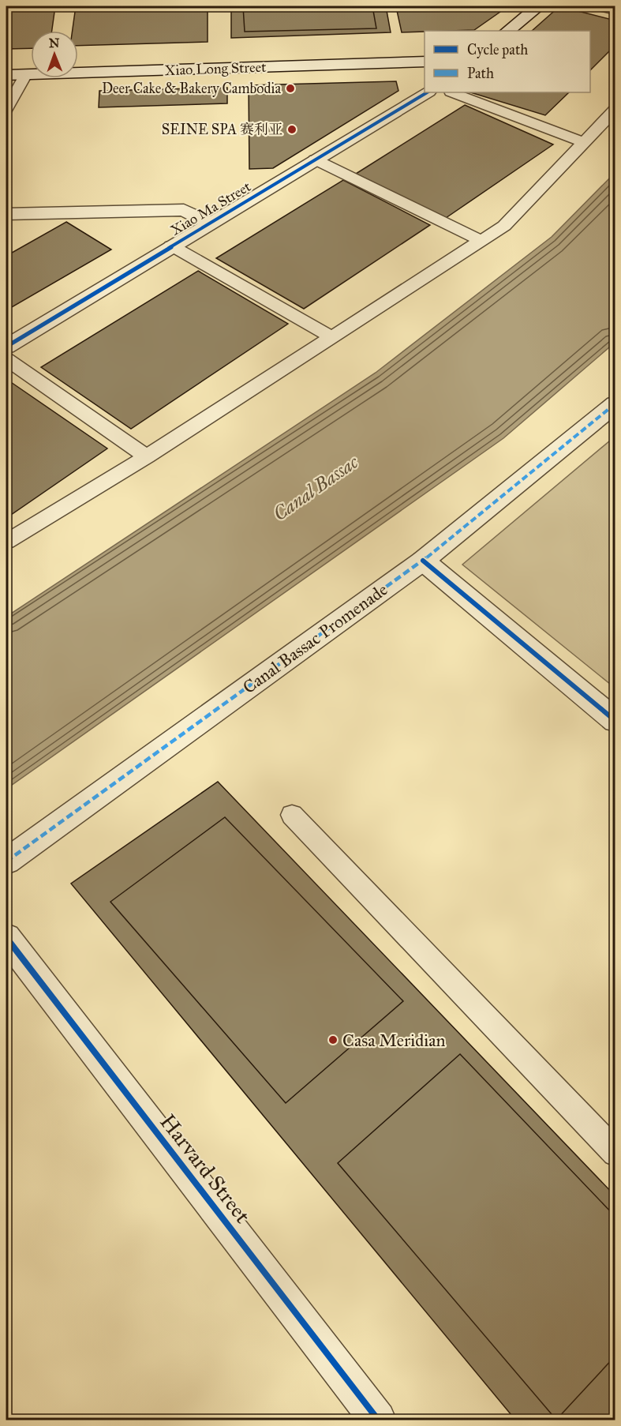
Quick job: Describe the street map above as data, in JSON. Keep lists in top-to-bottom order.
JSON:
{
  "streets": {
    "street": [
      "Xiao Long Street",
      "Xiao Ma Street",
      "Canal Bassac Promenade",
      "Harvard Street"
    ]
  },
  "water": ["Canal Bassac"],
  "places": ["Deer Cake & Bakery Cambodia", "SEINE SPA 赛利亚", "Casa Meridian"],
  "legend": ["Cycle path", "Path"],
  "north": "top"
}
